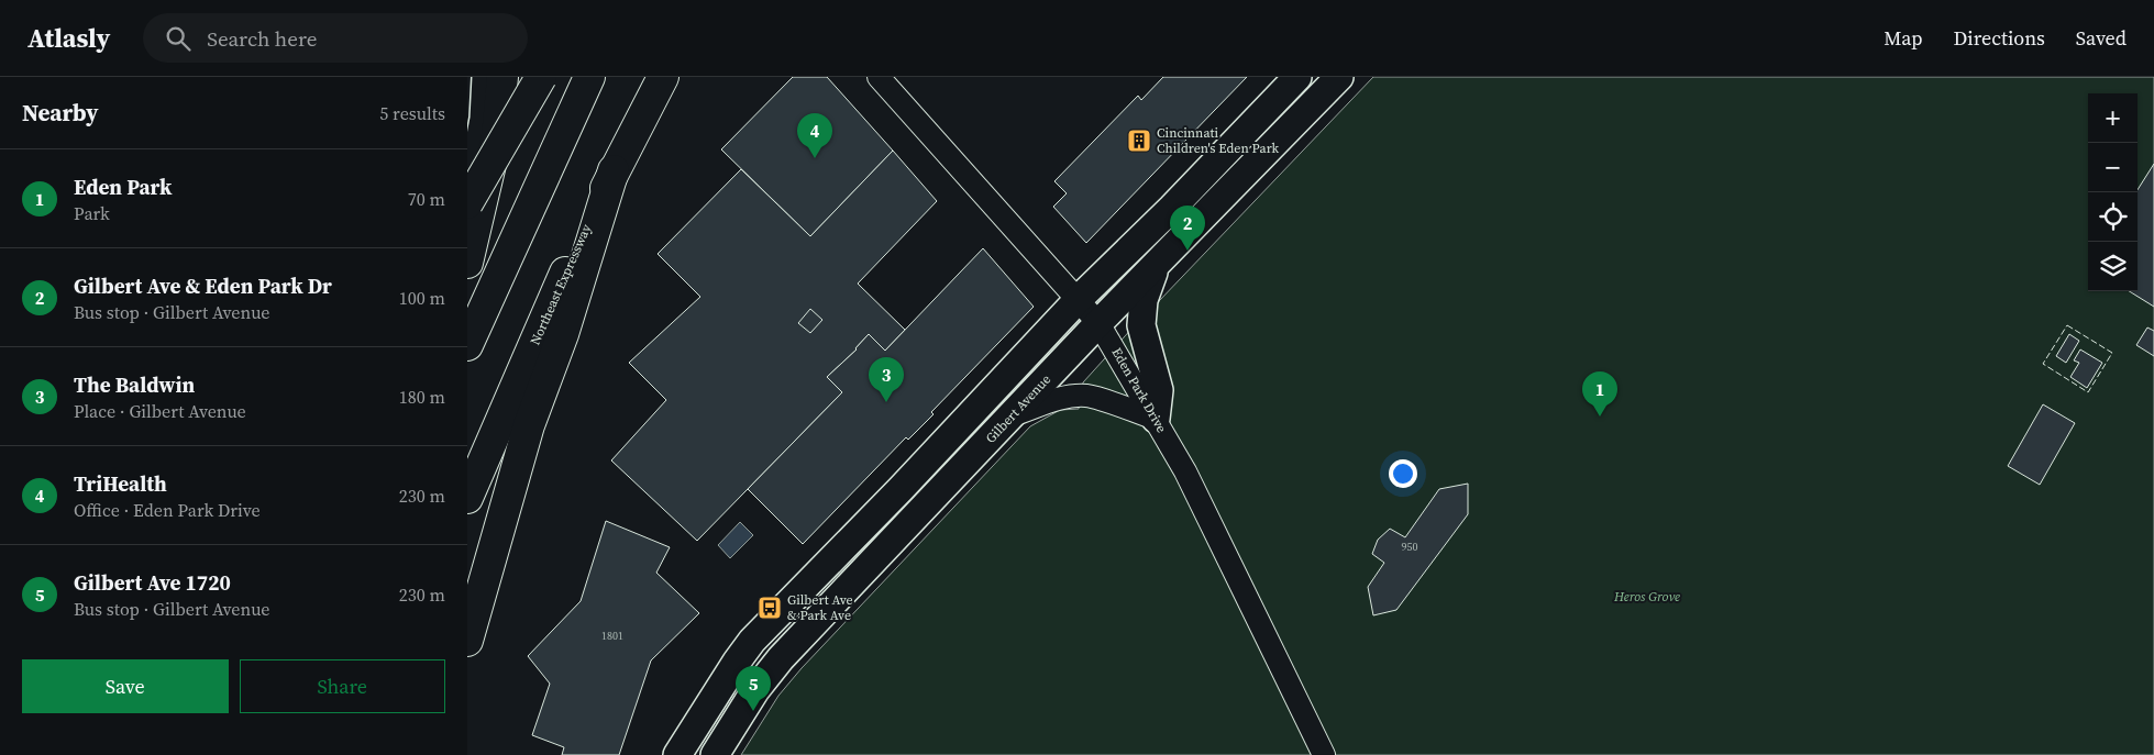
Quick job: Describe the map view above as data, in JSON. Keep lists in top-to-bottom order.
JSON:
{
  "streets": {
    "highway": ["Northeast Expressway"],
    "main road": ["Gilbert Avenue"],
    "street": ["Eden Park Drive"]
  },
  "crossings": [
    ["Eden Park Drive", "Gilbert Avenue"]
  ],
  "parks": ["Heros Grove"],
  "places": {
    "building": ["Cincinnati Children's Eden Park"],
    "bus stop": ["Gilbert Ave & Park Ave"]
  },
  "house_numbers": ["950", "1801"],
  "page": {
    "header": "Atlasly",
    "search": "Search here",
    "nav": ["Map", "Directions", "Saved"],
    "heading": ["Nearby", "5 results"],
    "map_buttons": ["+", "−"],
    "pins": [
      "4",
      "2",
      "3",
      "1",
      "5"
    ],
    "list": [
      {
        "mark": "1",
        "name": "Eden Park",
        "note": "Park",
        "value": "70 m"
      },
      {
        "mark": "2",
        "name": "Gilbert Ave & Eden Park Dr",
        "note": "Bus stop · Gilbert Avenue",
        "value": "100 m"
      },
      {
        "mark": "3",
        "name": "The Baldwin",
        "note": "Place · Gilbert Avenue",
        "value": "180 m"
      },
      {
        "mark": "4",
        "name": "TriHealth",
        "note": "Office · Eden Park Drive",
        "value": "230 m"
      },
      {
        "mark": "5",
        "name": "Gilbert Ave 1720",
        "note": "Bus stop · Gilbert Avenue",
        "value": "230 m"
      }
    ],
    "buttons": ["Save", "Share"]
  }
}
